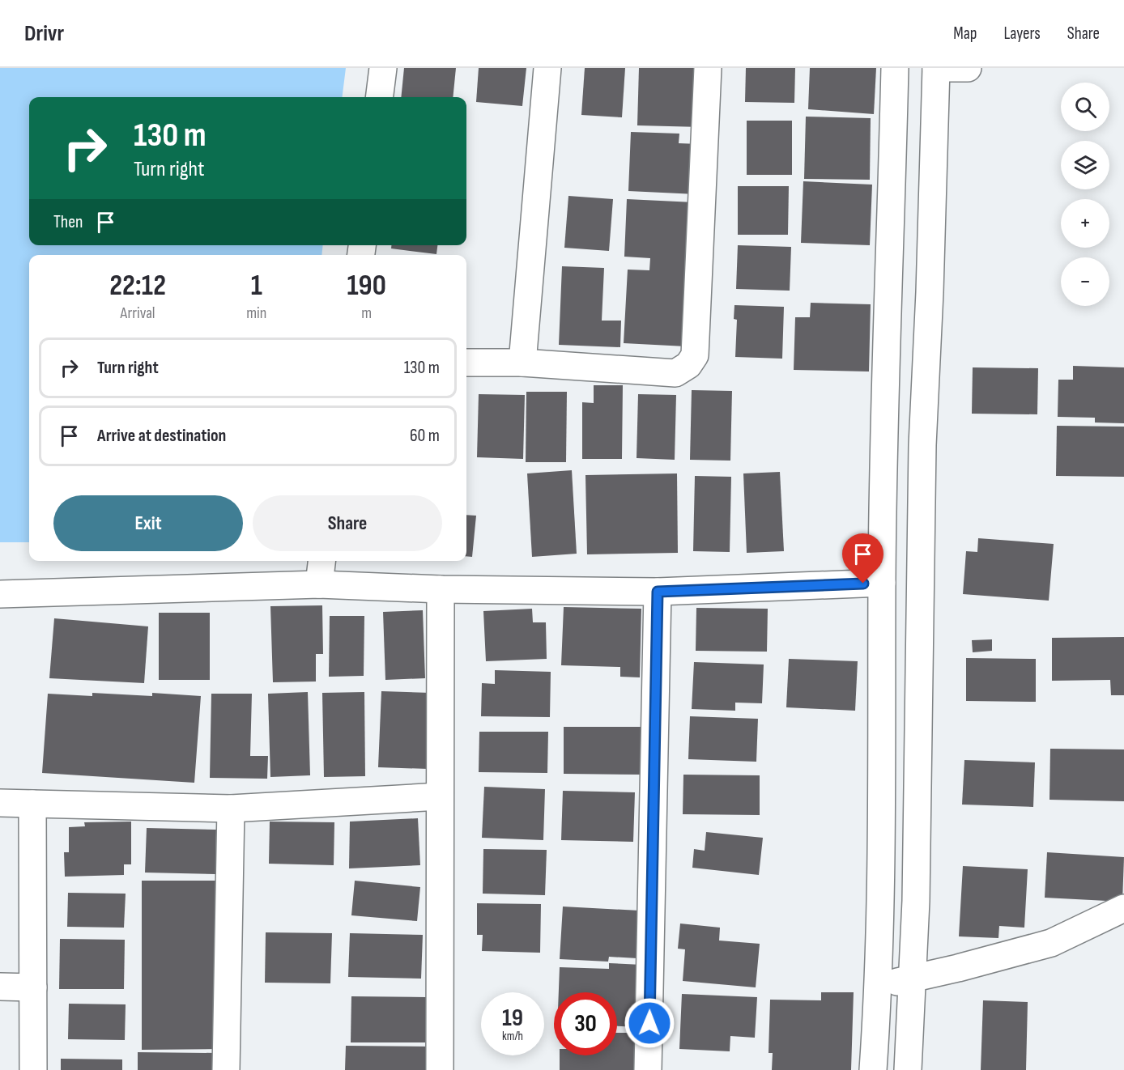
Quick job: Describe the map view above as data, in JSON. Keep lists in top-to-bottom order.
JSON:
{
  "page": {
    "header": "Drivr",
    "nav": ["Map", "Layers", "Share"],
    "map_buttons": ["+", "−"],
    "turn": ["130 m", "Turn right"],
    "then": "Then",
    "eta": [
      "22:12",
      "Arrival",
      "1",
      "min",
      "190",
      "m"
    ],
    "list": [
      {
        "name": "Turn right",
        "value": "130 m"
      },
      {
        "name": "Arrive at destination",
        "value": "60 m"
      }
    ],
    "buttons": ["Exit", "Share"],
    "speed": "19 km/h",
    "limit": "30"
  }
}
